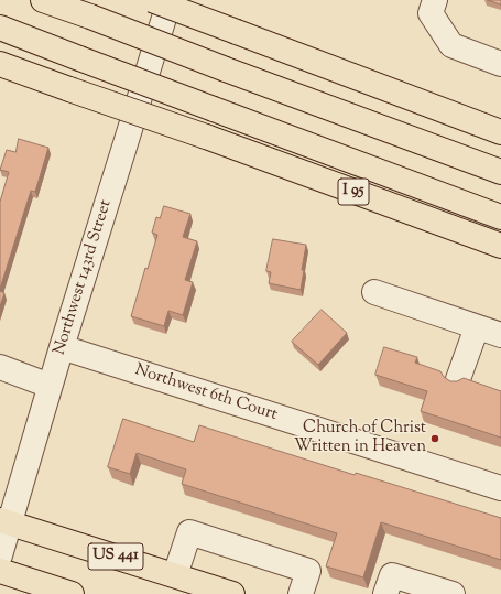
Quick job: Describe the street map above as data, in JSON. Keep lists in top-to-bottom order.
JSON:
{
  "streets": {
    "main road": ["I 95", "US 441"],
    "street": ["Northwest 143rd Street", "Northwest 6th Court"]
  },
  "crossings": [
    ["Northwest 143rd Street", "Northwest 6th Court"],
    ["Northwest 143rd Street", "US 441"]
  ],
  "places": ["Church of Christ Written in Heaven"]
}
